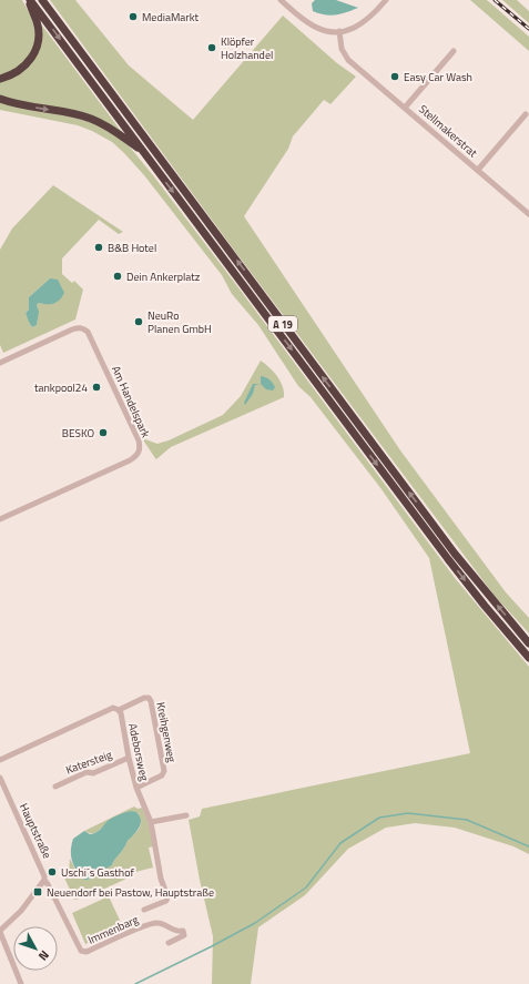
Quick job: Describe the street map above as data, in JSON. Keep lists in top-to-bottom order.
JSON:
{
  "streets": {
    "highway": ["A 19"],
    "street": [
      "Stellmakerstrat",
      "Am Handelspark",
      "Kreihgenweg",
      "Adeborsweg",
      "Katersteig",
      "Hauptstraße",
      "Immenbarg"
    ]
  },
  "crossings": [
    ["Kreihgenweg", "Adeborsweg"],
    ["Adeborsweg", "Katersteig"],
    ["Hauptstraße", "Immenbarg"]
  ],
  "places": {
    "other": [
      "MediaMarkt",
      "Klöpfer Holzhandel",
      "Easy Car Wash",
      "B&B Hotel",
      "Dein Ankerplatz",
      "NeuRo Planen GmbH",
      "tankpool24",
      "BESKO",
      "Uschi´s Gasthof"
    ],
    "transit": ["Neuendorf bei Pastow, Hauptstraße"]
  },
  "north": "bottom right"
}
